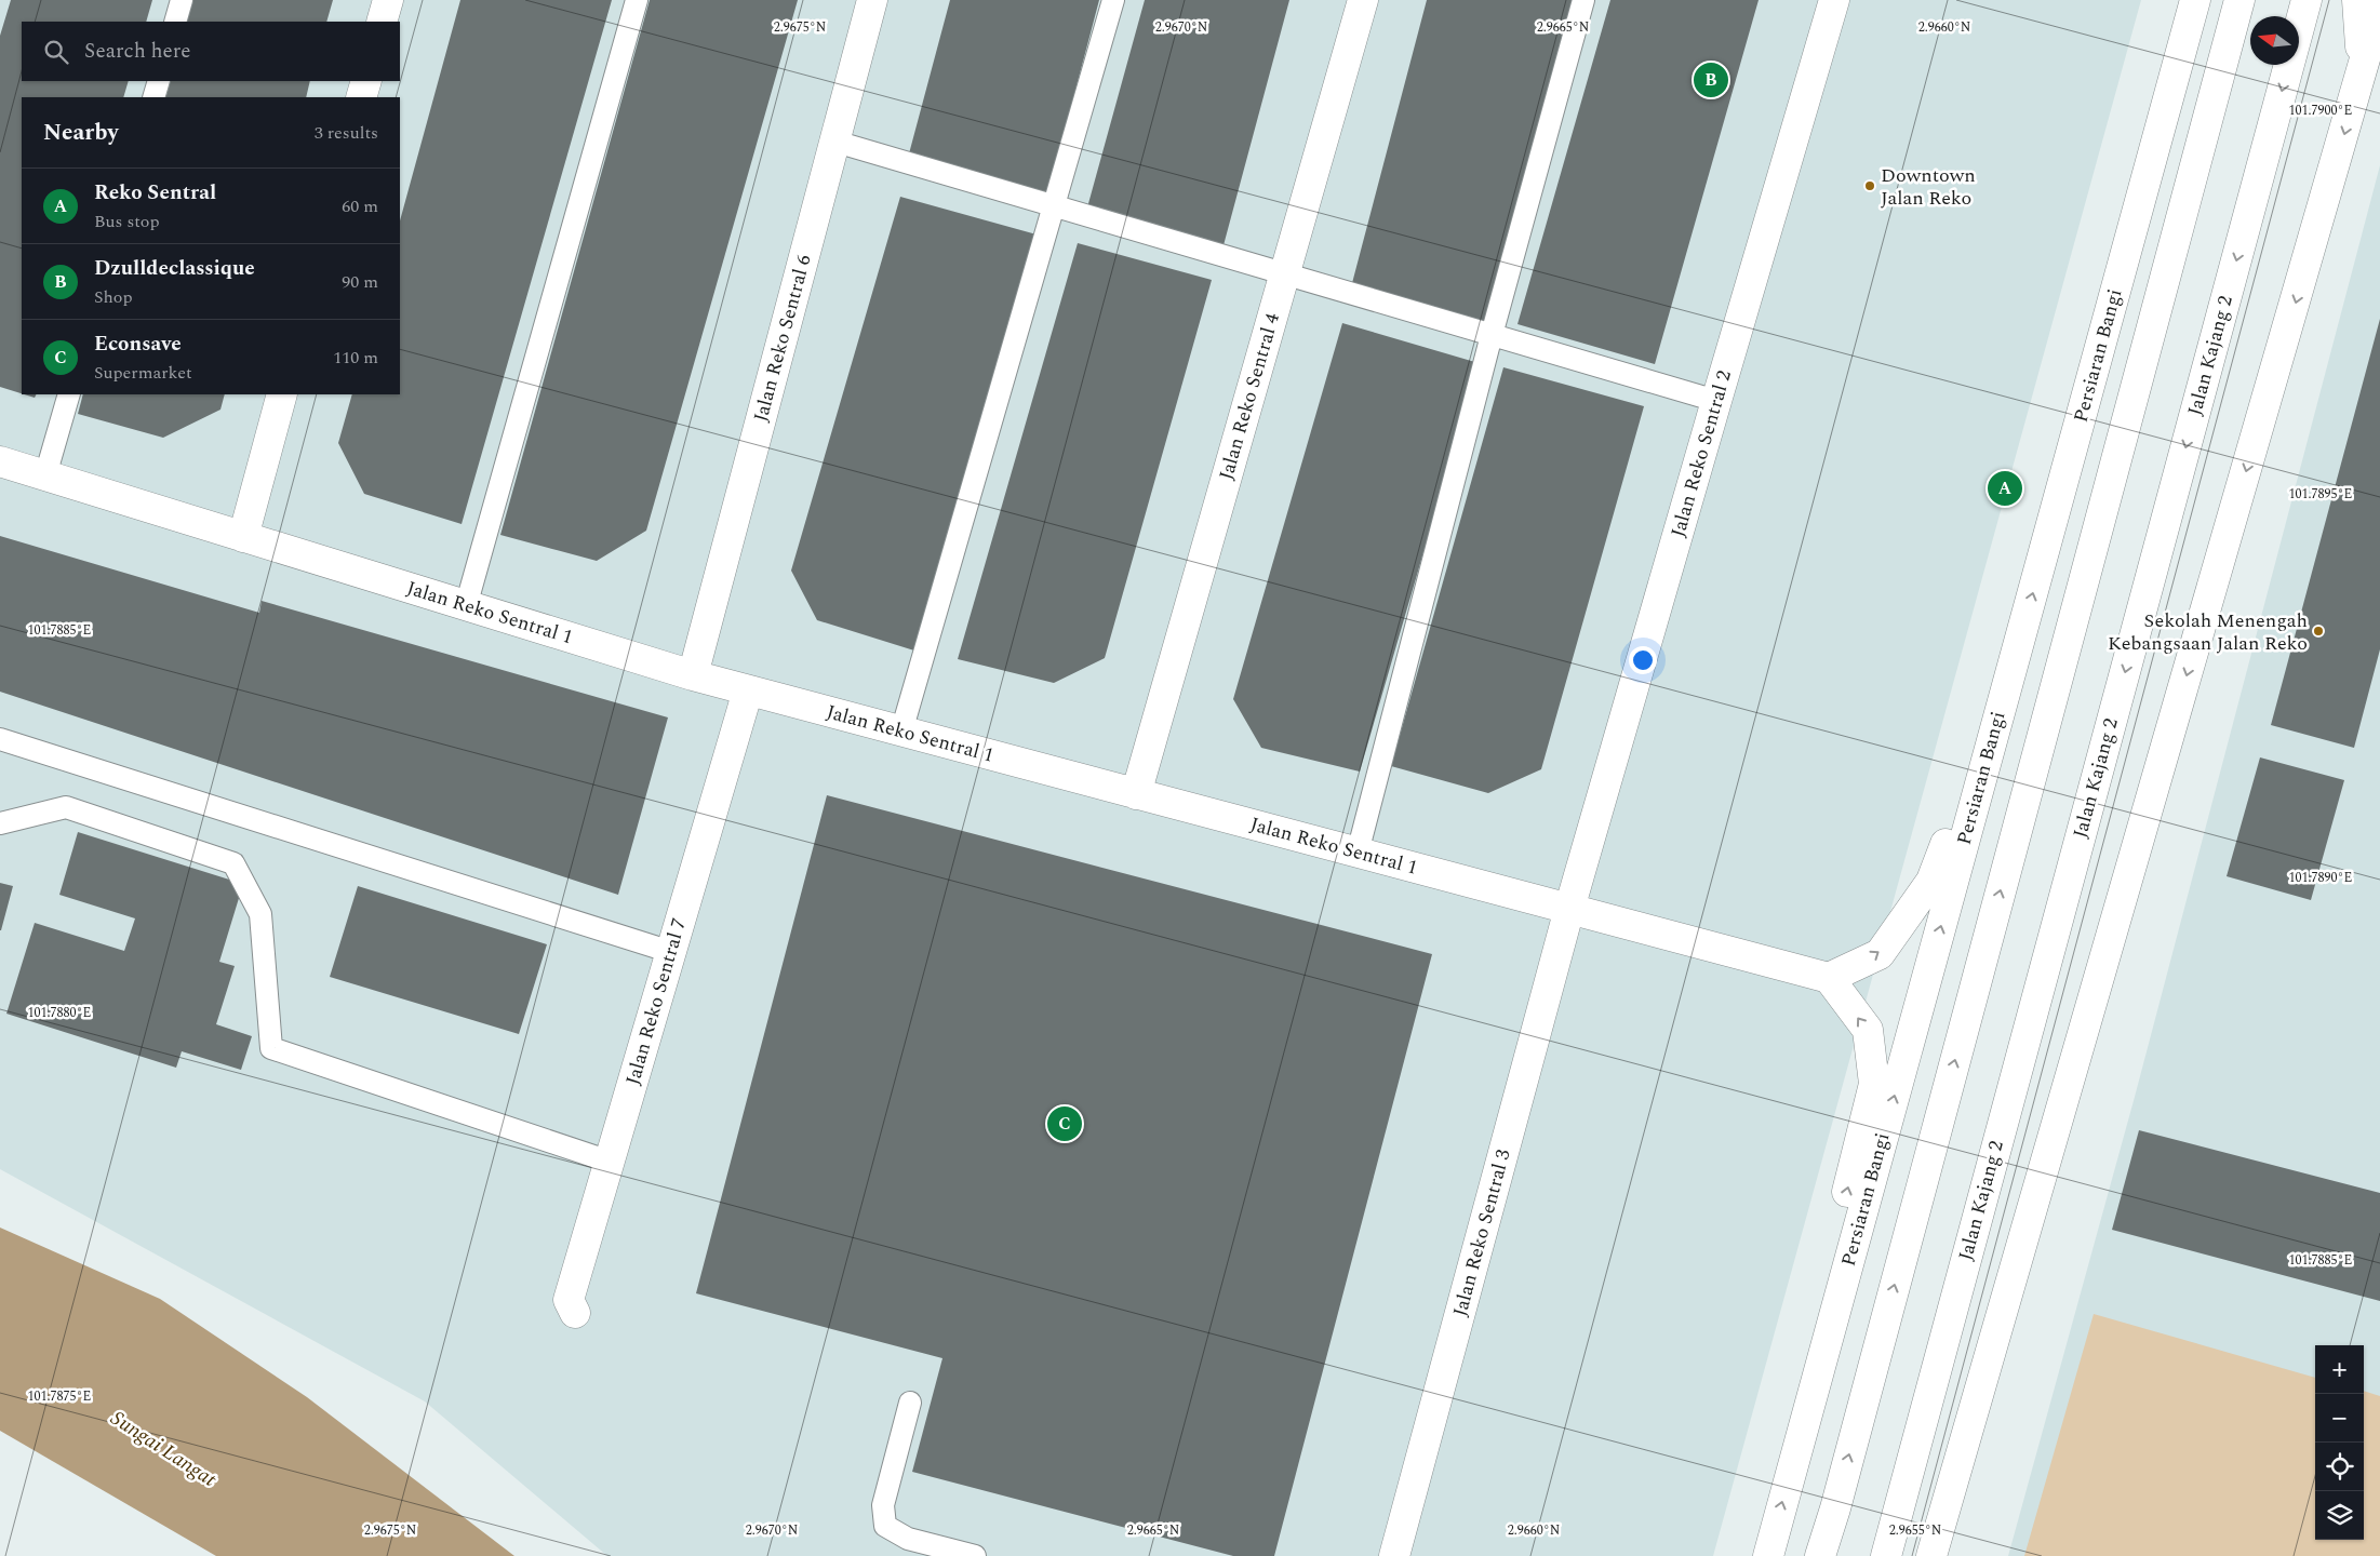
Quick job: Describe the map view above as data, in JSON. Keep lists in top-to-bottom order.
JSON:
{
  "streets": {
    "main road": [
      "Jalan Reko Sentral 6",
      "Persiaran Bangi",
      "Jalan Kajang 2",
      "Jalan Reko Sentral 4",
      "Jalan Reko Sentral 2",
      "Jalan Reko Sentral 1",
      "Jalan Reko Sentral 7",
      "Jalan Reko Sentral 3"
    ]
  },
  "crossings": [
    ["Jalan Reko Sentral 6", "Jalan Reko Sentral 1"],
    ["Jalan Reko Sentral 4", "Jalan Reko Sentral 1"],
    ["Jalan Reko Sentral 2", "Jalan Reko Sentral 1"],
    ["Jalan Reko Sentral 2", "Jalan Reko Sentral 3"],
    ["Jalan Reko Sentral 1", "Jalan Reko Sentral 7"],
    ["Jalan Reko Sentral 1", "Jalan Reko Sentral 3"]
  ],
  "water": ["Sungai Langat"],
  "places": ["Downtown Jalan Reko", "Sekolah Menengah Kebangsaan Jalan Reko"],
  "north": "left",
  "page": {
    "search": "Search here",
    "pins": ["B", "A", "C"],
    "heading": ["Nearby", "3 results"],
    "list": [
      {
        "mark": "A",
        "name": "Reko Sentral",
        "note": "Bus stop",
        "value": "60 m"
      },
      {
        "mark": "B",
        "name": "Dzulldeclassique",
        "note": "Shop",
        "value": "90 m"
      },
      {
        "mark": "C",
        "name": "Econsave",
        "note": "Supermarket",
        "value": "110 m"
      }
    ],
    "map_buttons": ["+", "−"]
  },
  "coordinates": [
    "2.9675°N",
    "2.9670°N",
    "2.9665°N",
    "2.9660°N",
    "101.7900°E",
    "101.7895°E",
    "101.7885°E",
    "101.7890°E",
    "101.7880°E",
    "101.7875°E",
    "2.9655°N"
  ]
}
